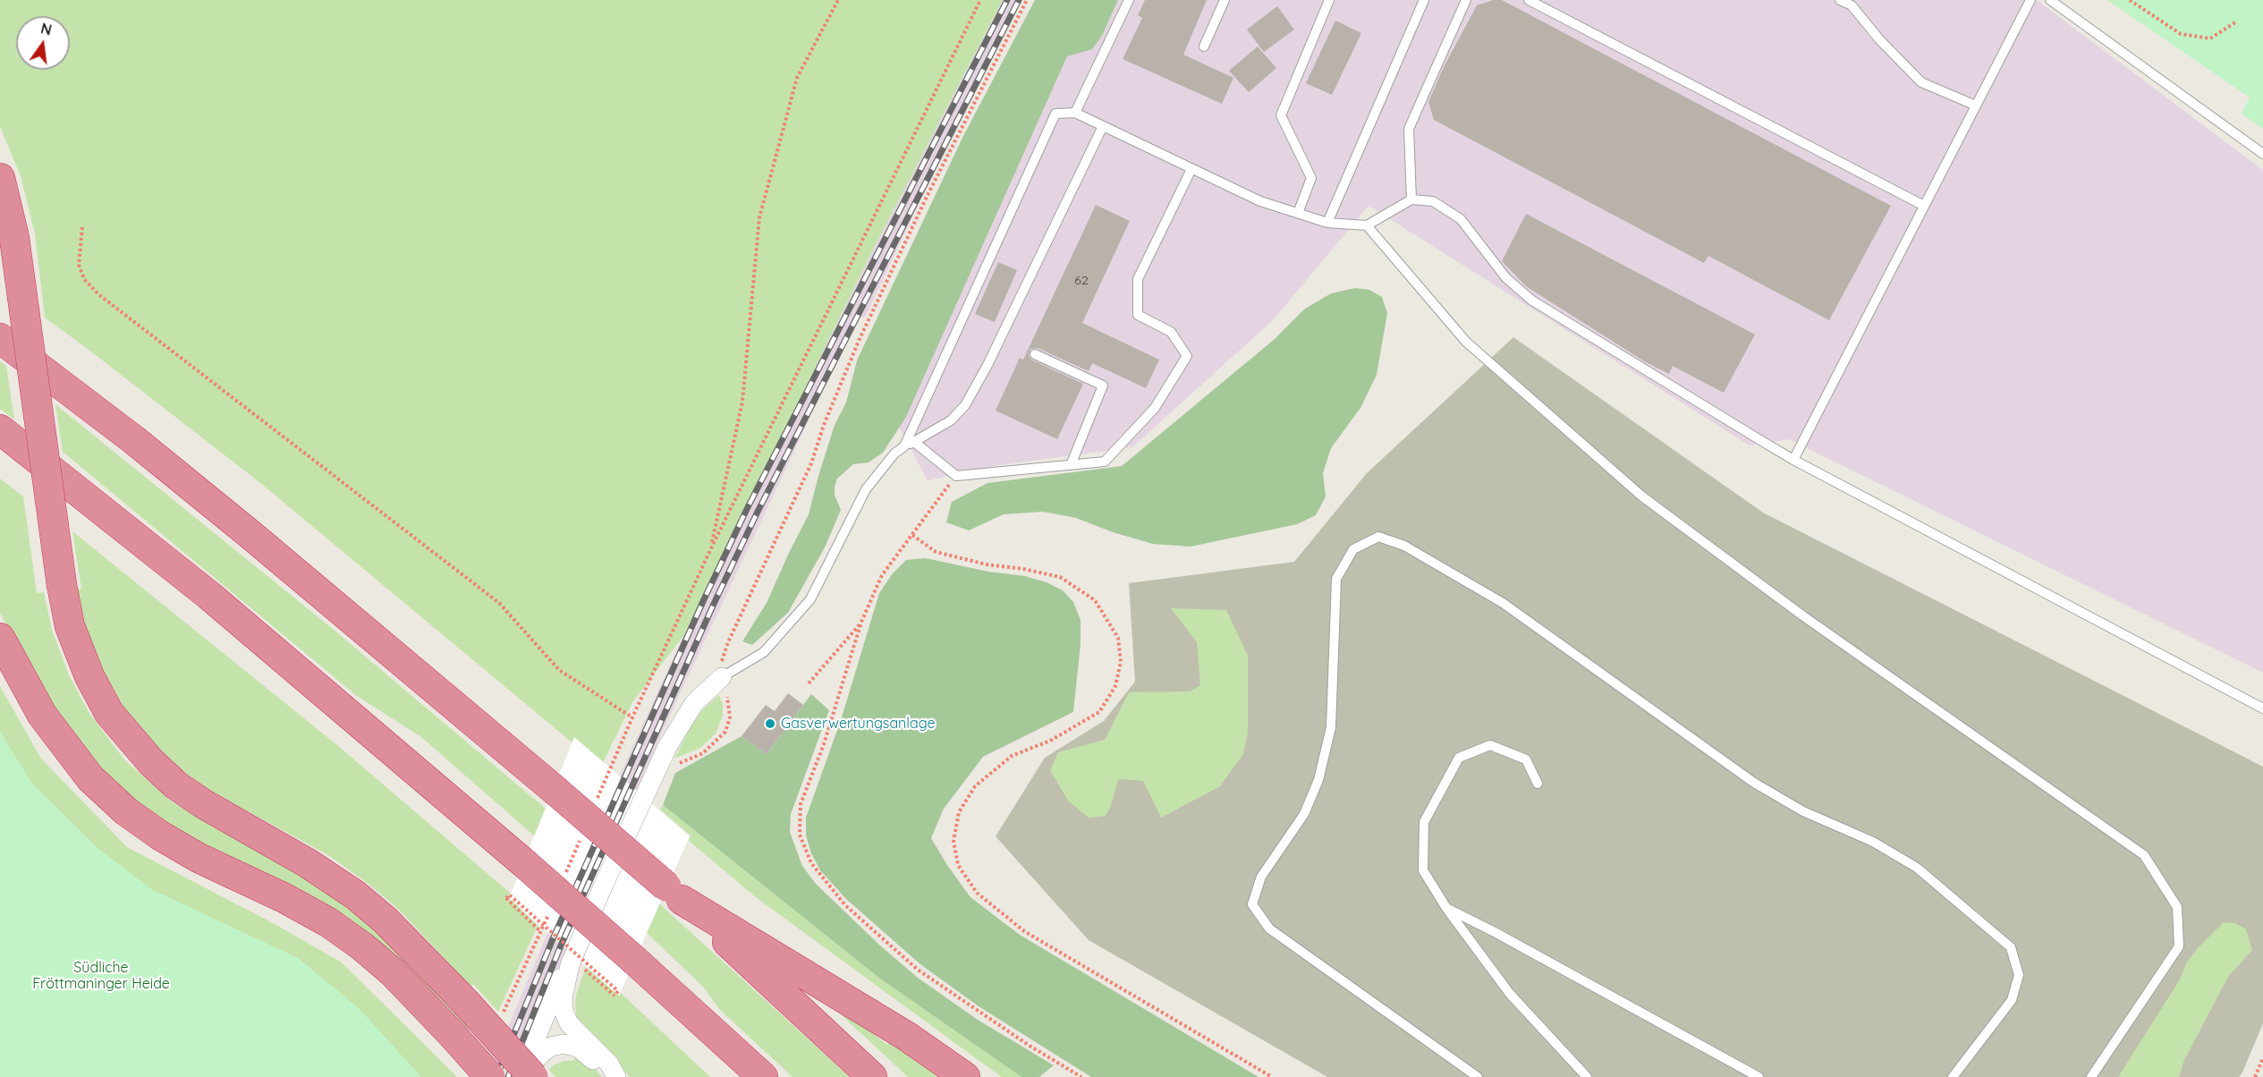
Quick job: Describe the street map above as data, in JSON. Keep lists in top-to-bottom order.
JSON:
{
  "parks": ["Südliche Fröttmaninger Heide"],
  "places": ["Gasverwertungsanlage"],
  "house_numbers": ["62"],
  "north": "top"
}
